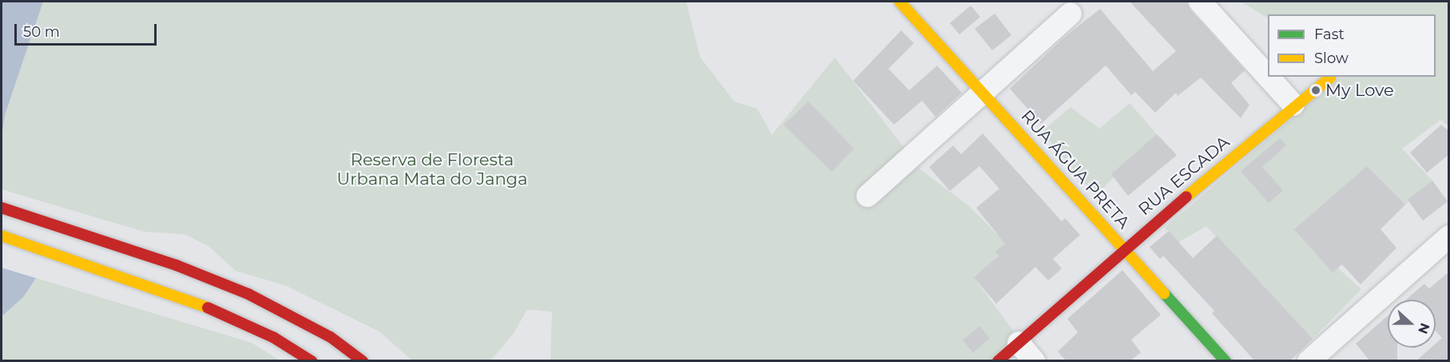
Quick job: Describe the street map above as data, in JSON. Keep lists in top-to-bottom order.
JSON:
{
  "streets": {
    "street": ["RUA ÁGUA PRETA", "RUA ESCADA"]
  },
  "crossings": [
    ["RUA ÁGUA PRETA", "RUA ESCADA"]
  ],
  "parks": ["Reserva de Floresta Urbana Mata do Janga"],
  "places": ["My Love"],
  "legend": ["Fast", "Slow"],
  "scale_bar": "50 m",
  "north": "right"
}
